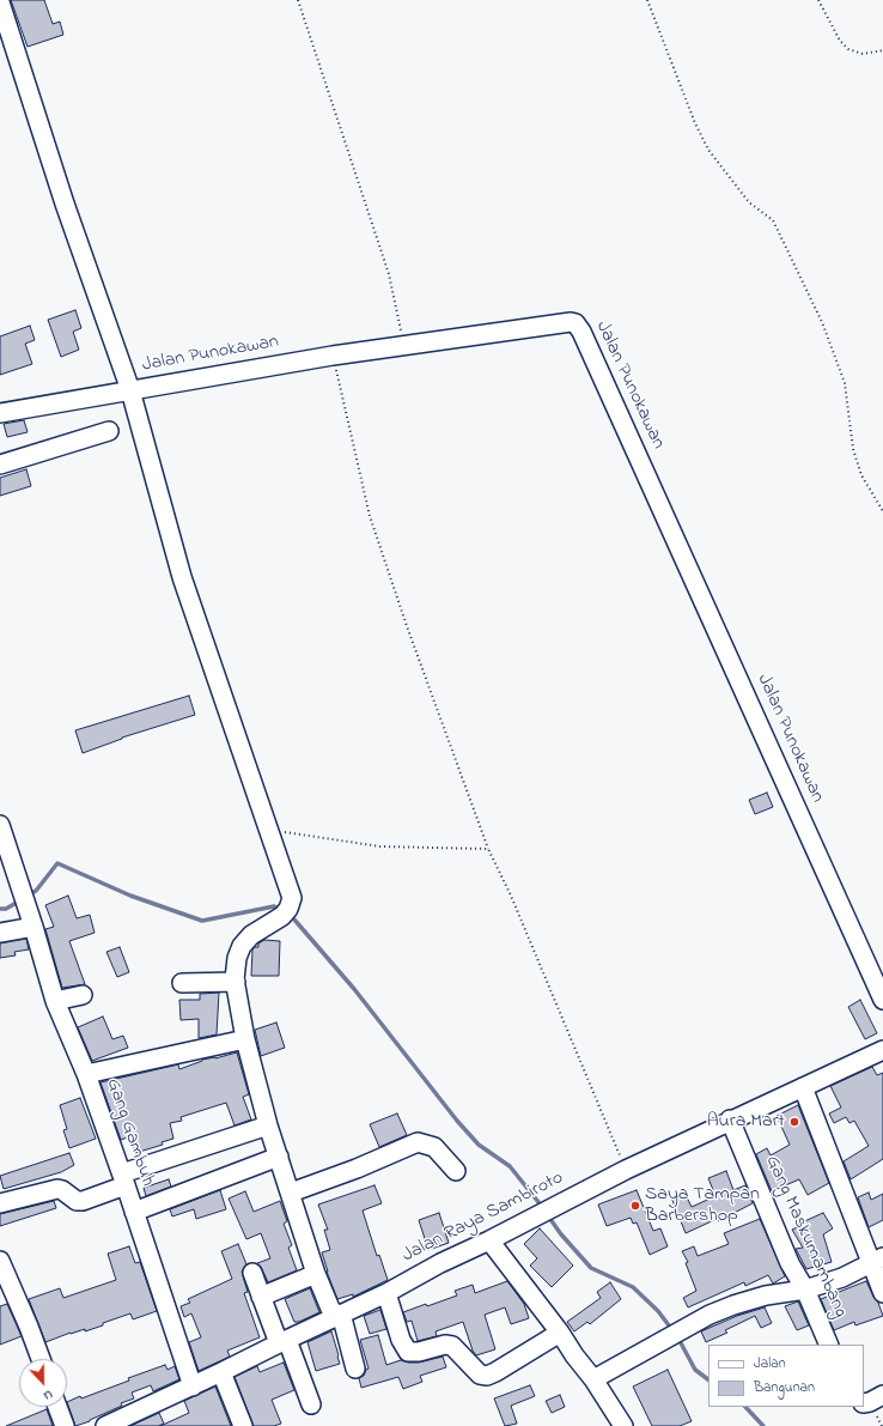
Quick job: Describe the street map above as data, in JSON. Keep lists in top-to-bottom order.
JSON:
{
  "streets": {
    "street": [
      "Jalan Punokawan",
      "Gang Gambuh",
      "Jalan Raya Sambiroto",
      "Gang Maskumambang"
    ]
  },
  "crossings": [
    ["Gang Gambuh", "Jalan Raya Sambiroto"],
    ["Jalan Raya Sambiroto", "Gang Maskumambang"]
  ],
  "places": ["Aura Mart", "Saya Tampan Barbershop"],
  "legend": ["Jalan", "Bangunan"],
  "north": "bottom"
}
